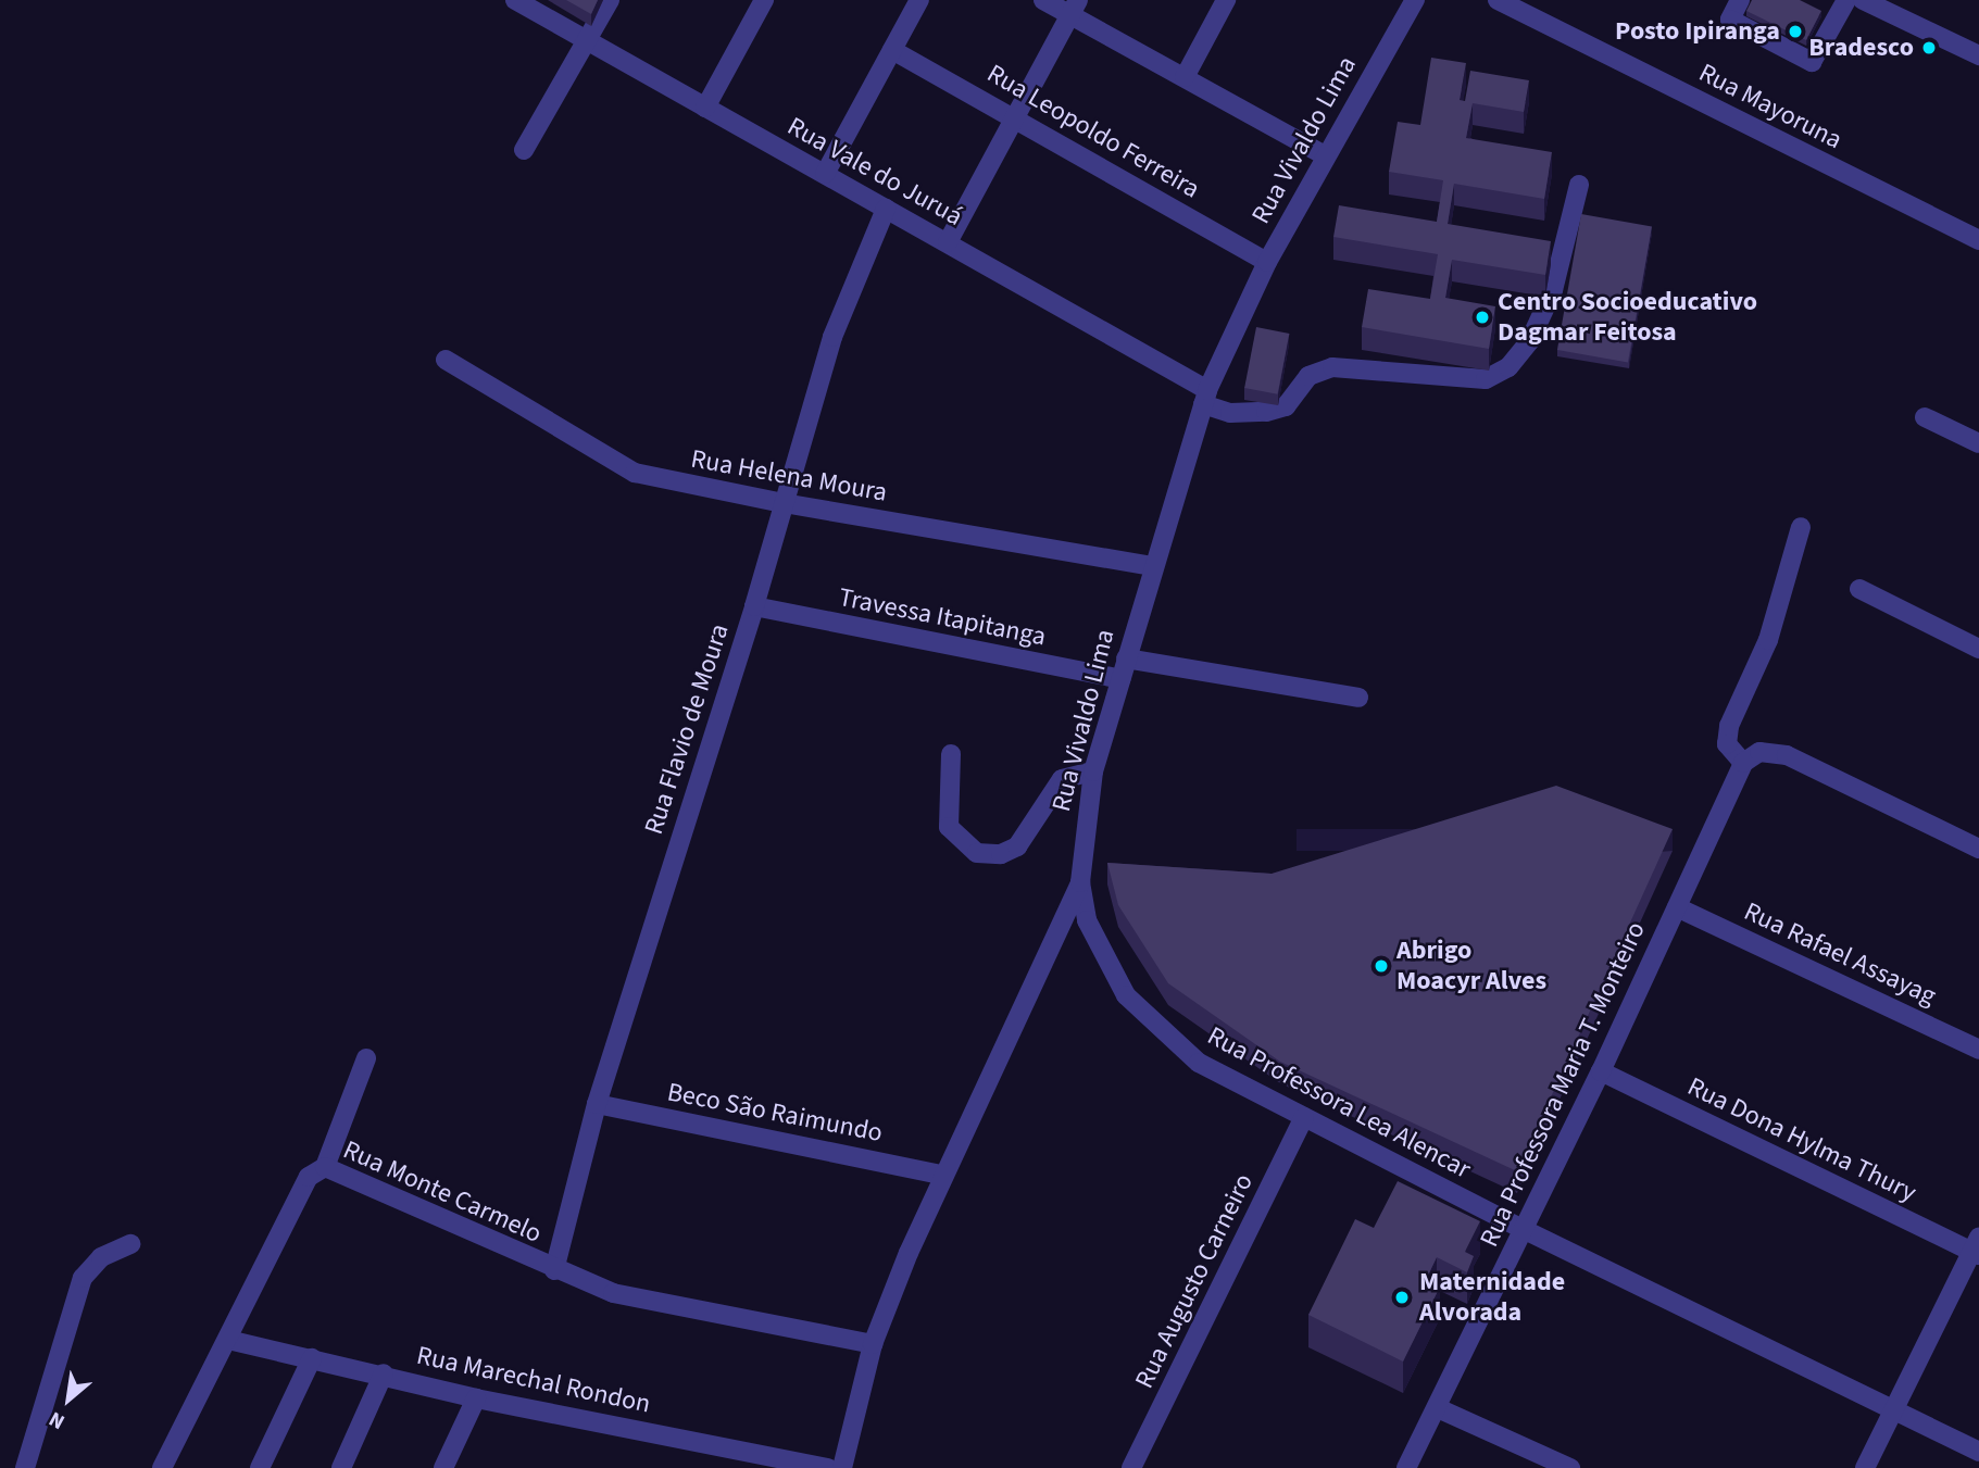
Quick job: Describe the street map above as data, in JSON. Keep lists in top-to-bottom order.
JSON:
{
  "streets": {
    "street": [
      "Rua Mayoruna",
      "Rua Leopoldo Ferreira",
      "Rua Vivaldo Lima",
      "Rua Vale do Juruá",
      "Rua Helena Moura",
      "Travessa Itapitanga",
      "Rua Flavio de Moura",
      "Rua Rafael Assayag",
      "Rua Professora Maria T. Monteiro",
      "Rua Professora Lea Alencar",
      "Beco São Raimundo",
      "Rua Dona Hylma Thury",
      "Rua Monte Carmelo",
      "Rua Augusto Carneiro",
      "Rua Marechal Rondon"
    ]
  },
  "crossings": [
    ["Rua Leopoldo Ferreira", "Rua Vivaldo Lima"],
    ["Rua Vivaldo Lima", "Rua Vale do Juruá"],
    ["Rua Vivaldo Lima", "Rua Helena Moura"],
    ["Rua Vivaldo Lima", "Travessa Itapitanga"],
    ["Rua Vivaldo Lima", "Rua Professora Lea Alencar"],
    ["Rua Vivaldo Lima", "Beco São Raimundo"],
    ["Rua Vivaldo Lima", "Rua Monte Carmelo"],
    ["Rua Vale do Juruá", "Rua Flavio de Moura"],
    ["Rua Helena Moura", "Rua Flavio de Moura"],
    ["Travessa Itapitanga", "Rua Flavio de Moura"],
    ["Rua Flavio de Moura", "Beco São Raimundo"],
    ["Rua Flavio de Moura", "Rua Monte Carmelo"],
    ["Rua Rafael Assayag", "Rua Professora Maria T. Monteiro"],
    ["Rua Professora Maria T. Monteiro", "Rua Professora Lea Alencar"],
    ["Rua Professora Maria T. Monteiro", "Rua Dona Hylma Thury"],
    ["Rua Professora Lea Alencar", "Rua Augusto Carneiro"],
    ["Rua Monte Carmelo", "Rua Marechal Rondon"]
  ],
  "places": [
    "Posto Ipiranga",
    "Bradesco",
    "Centro Socioeducativo Dagmar Feitosa",
    "Abrigo Moacyr Alves",
    "Maternidade Alvorada"
  ],
  "north": "bottom left"
}
